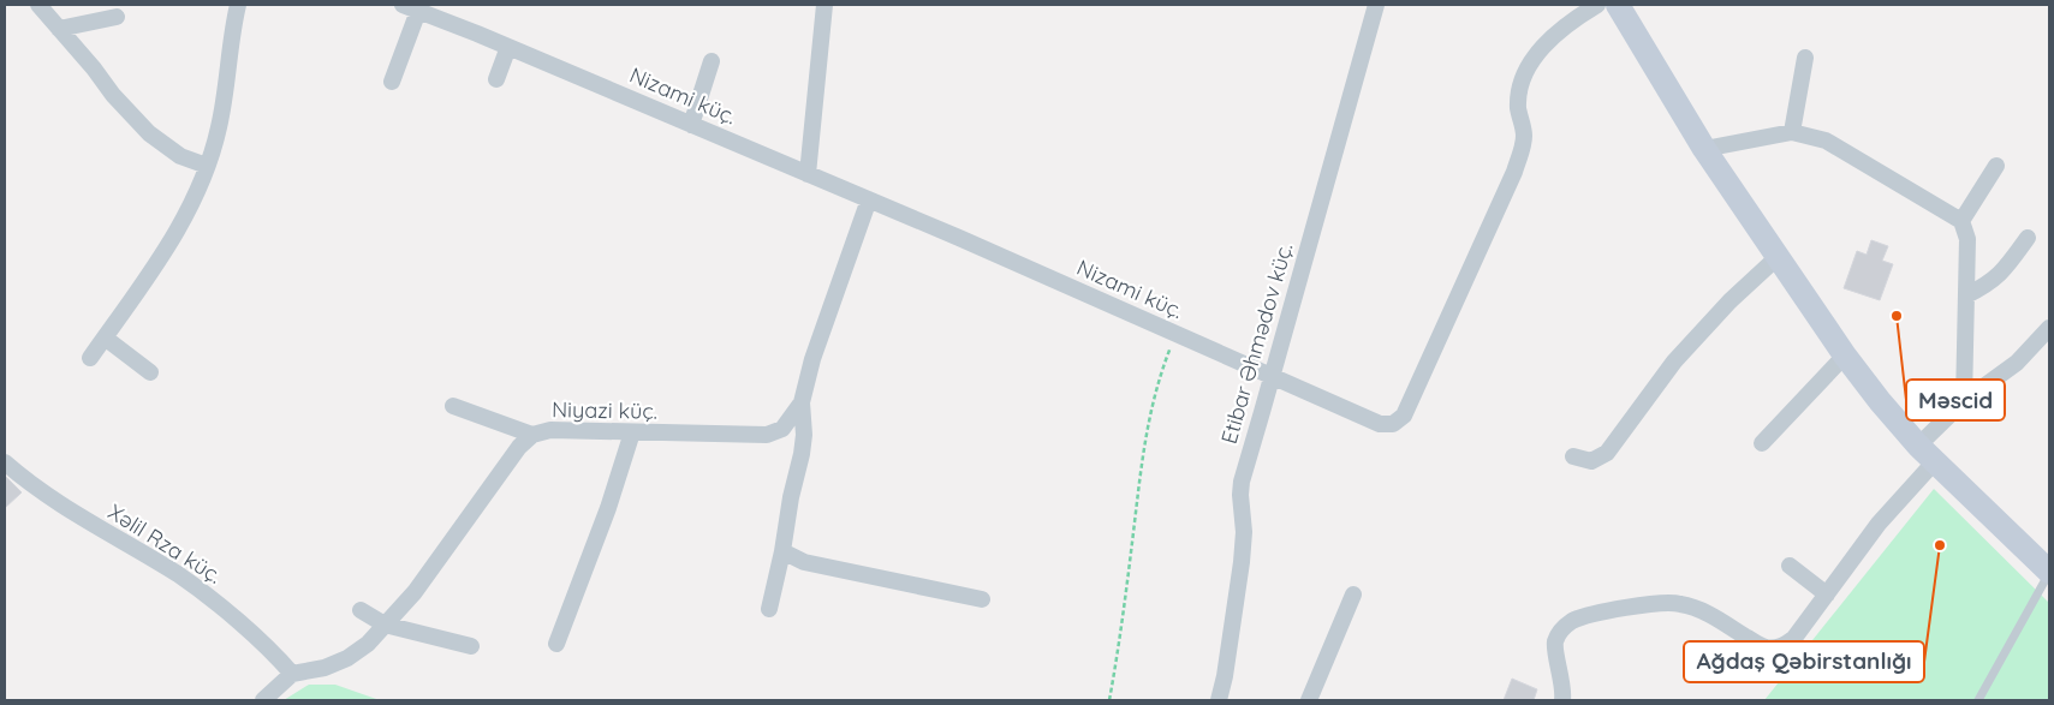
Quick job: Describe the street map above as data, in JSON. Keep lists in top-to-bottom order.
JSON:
{
  "streets": {
    "street": [
      "Nizami küç.",
      "Etibar Əhmədov küç.",
      "Niyazi küç.",
      "Xəlil Rza küç."
    ]
  },
  "crossings": [
    ["Nizami küç.", "Etibar Əhmədov küç."],
    ["Nizami küç.", "Niyazi küç."],
    ["Niyazi küç.", "Xəlil Rza küç."]
  ],
  "places": ["Məscid", "Ağdaş Qəbirstanlığı"]
}
